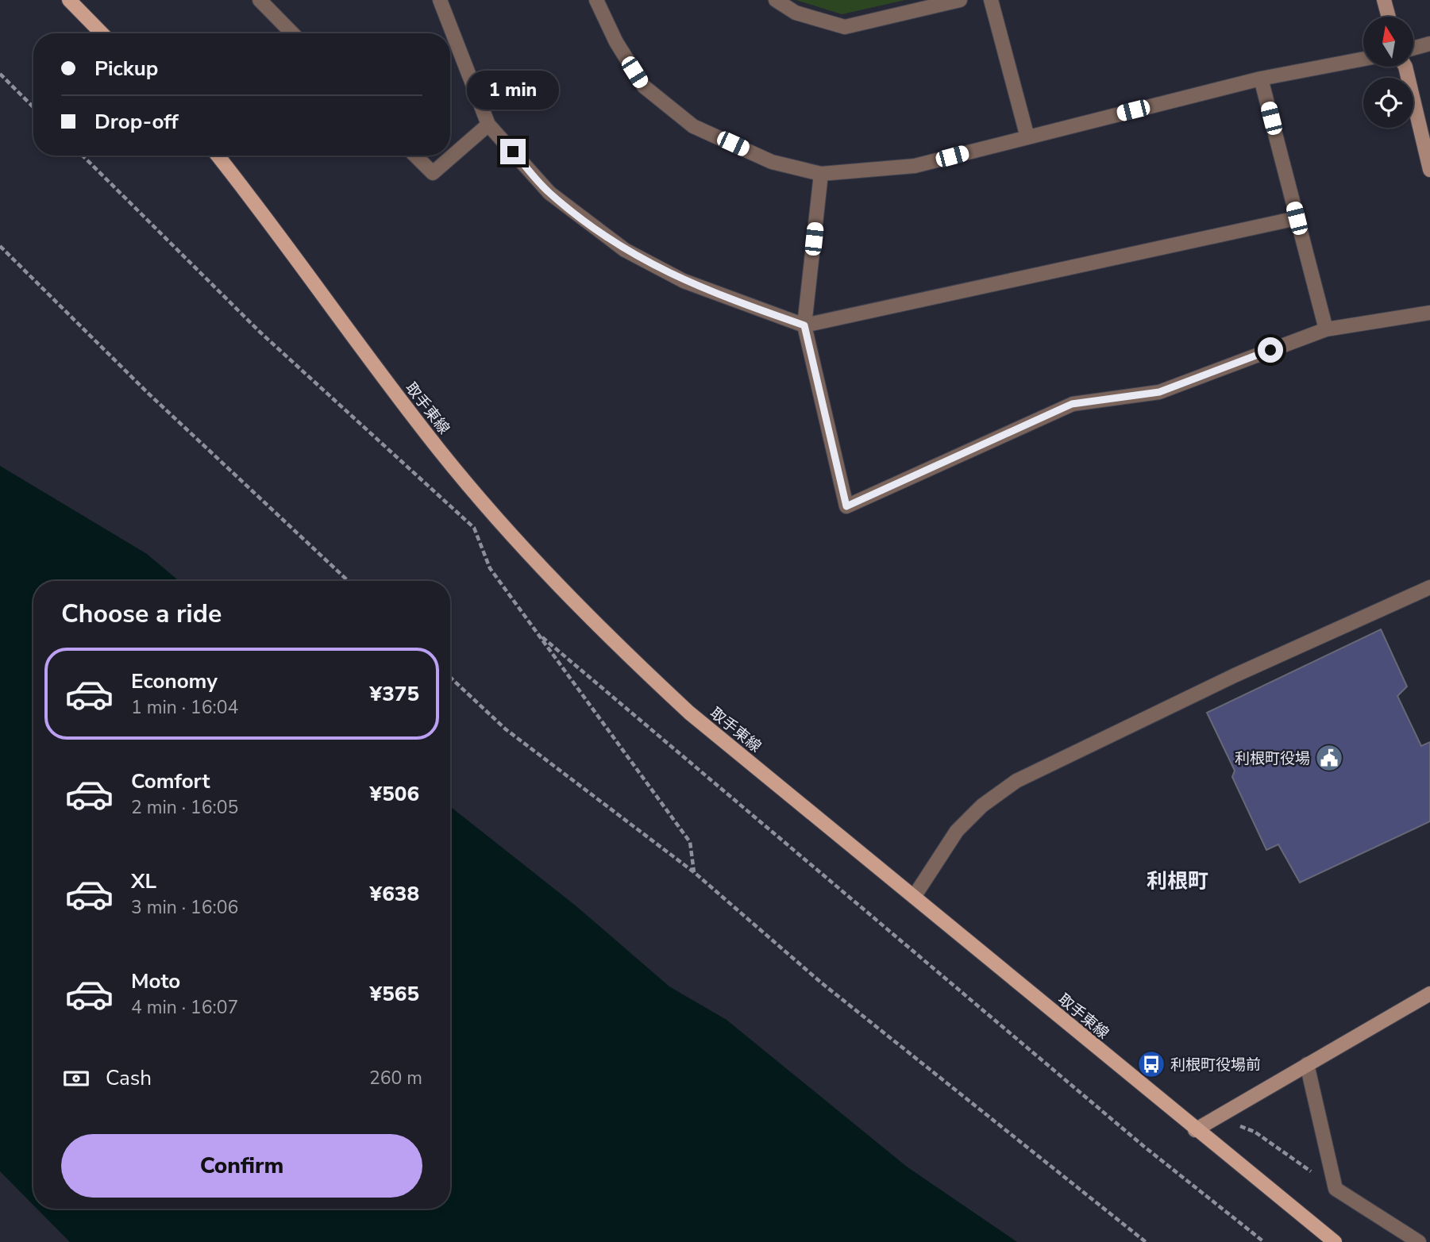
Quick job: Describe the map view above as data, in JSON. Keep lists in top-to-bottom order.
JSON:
{
  "streets": {
    "main road": ["取手東線"]
  },
  "districts": ["利根町"],
  "places": {
    "public building": ["利根町役場"],
    "bus stop": ["利根町役場前"]
  },
  "north": "top",
  "page": {
    "banner": ["Pickup", "Drop-off"],
    "bubble": "1 min",
    "heading": "Choose a ride",
    "list": [
      {
        "name": "Economy",
        "note": "1 min · 16:04",
        "value": "¥375"
      },
      {
        "name": "Comfort",
        "note": "2 min · 16:05",
        "value": "¥506"
      },
      {
        "name": "XL",
        "note": "3 min · 16:06",
        "value": "¥638"
      },
      {
        "name": "Moto",
        "note": "4 min · 16:07",
        "value": "¥565"
      }
    ],
    "pay": ["Cash", "260 m"],
    "buttons": "Confirm"
  }
}
